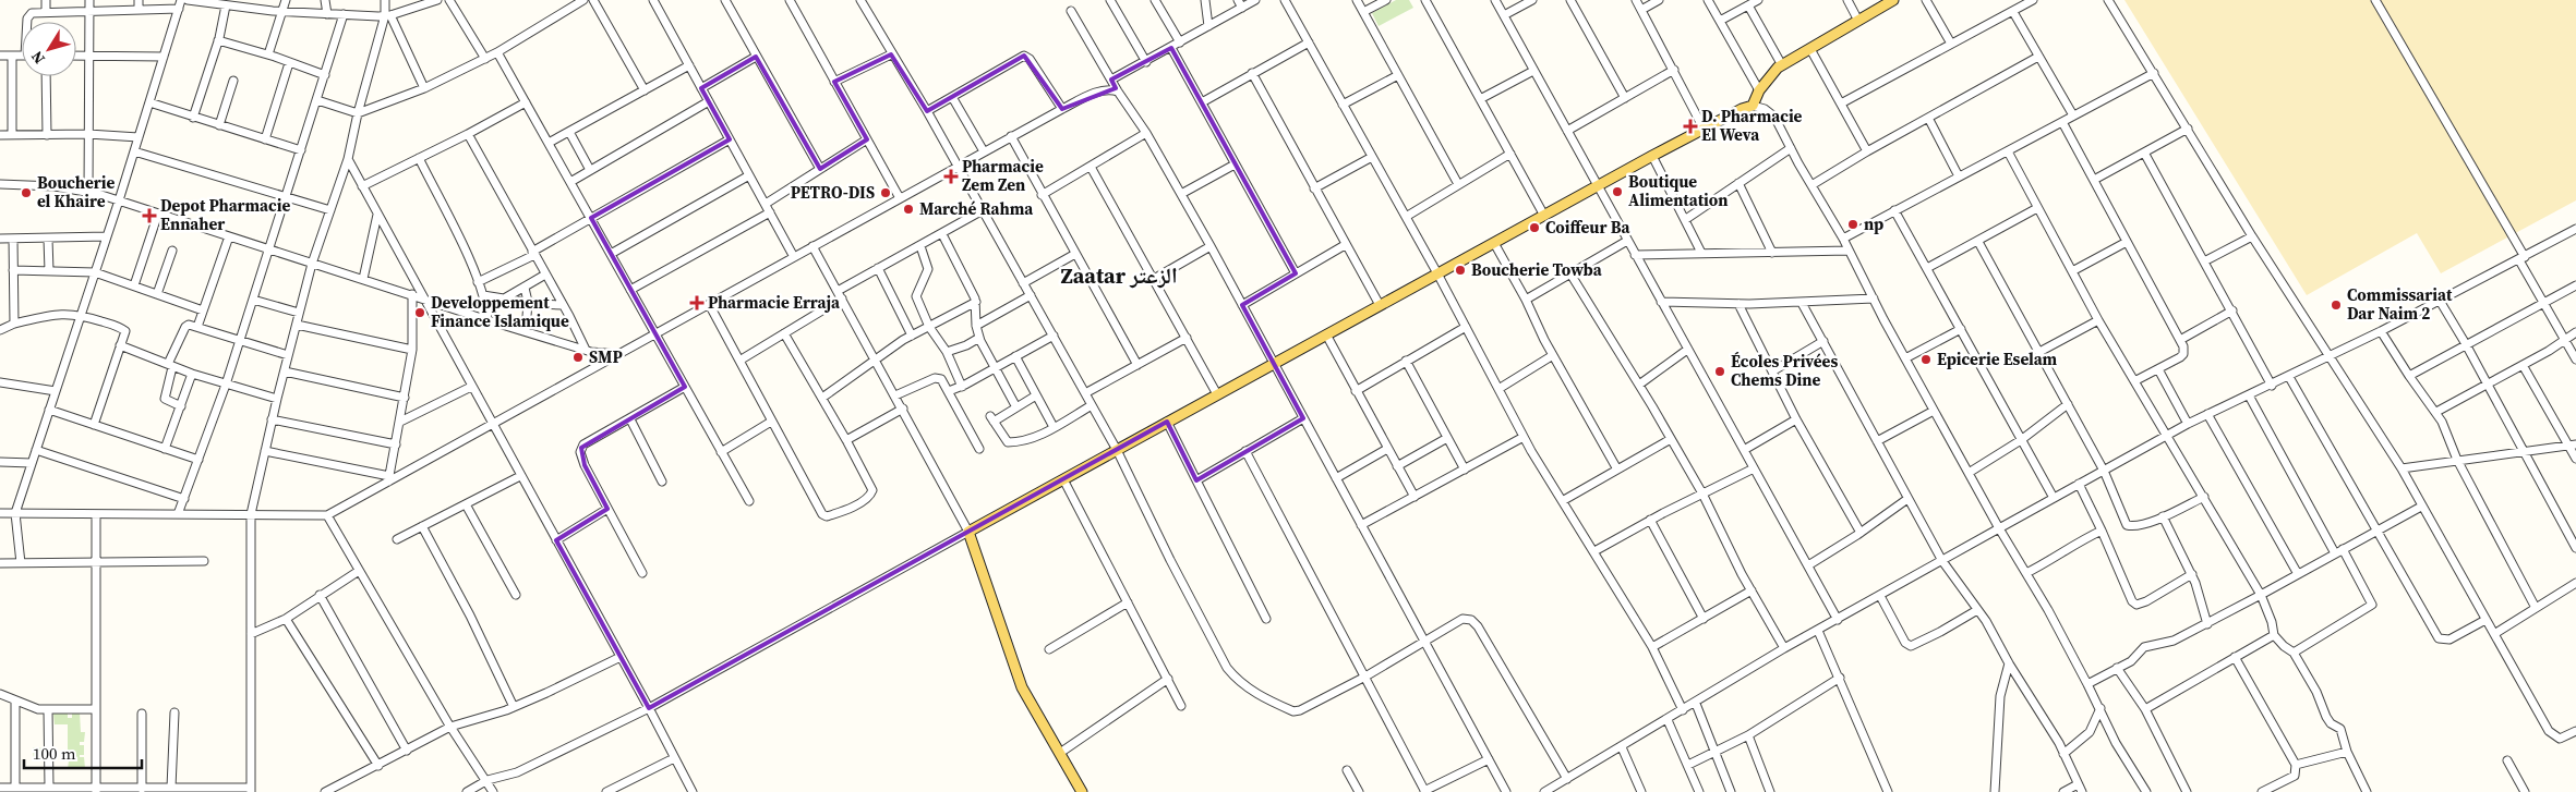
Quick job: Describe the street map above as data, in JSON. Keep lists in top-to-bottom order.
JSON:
{
  "districts": ["Zaatar الزعتر"],
  "places": {
    "health": [
      "D. Pharmacie El Weva",
      "Pharmacie Zem Zen",
      "Depot Pharmacie Ennaher",
      "Pharmacie Erraja"
    ],
    "other": [
      "Boutique Alimentation",
      "Boucherie el Khaire",
      "PETRO-DIS",
      "Marché Rahma",
      "np",
      "Coiffeur Ba",
      "Boucherie Towba",
      "Commissariat Dar Naim 2",
      "Developpement Finance Islamique",
      "SMP",
      "Epicerie Eselam",
      "Écoles Privées Chems Dine"
    ]
  },
  "scale_bar": "100 m",
  "north": "bottom left"
}
